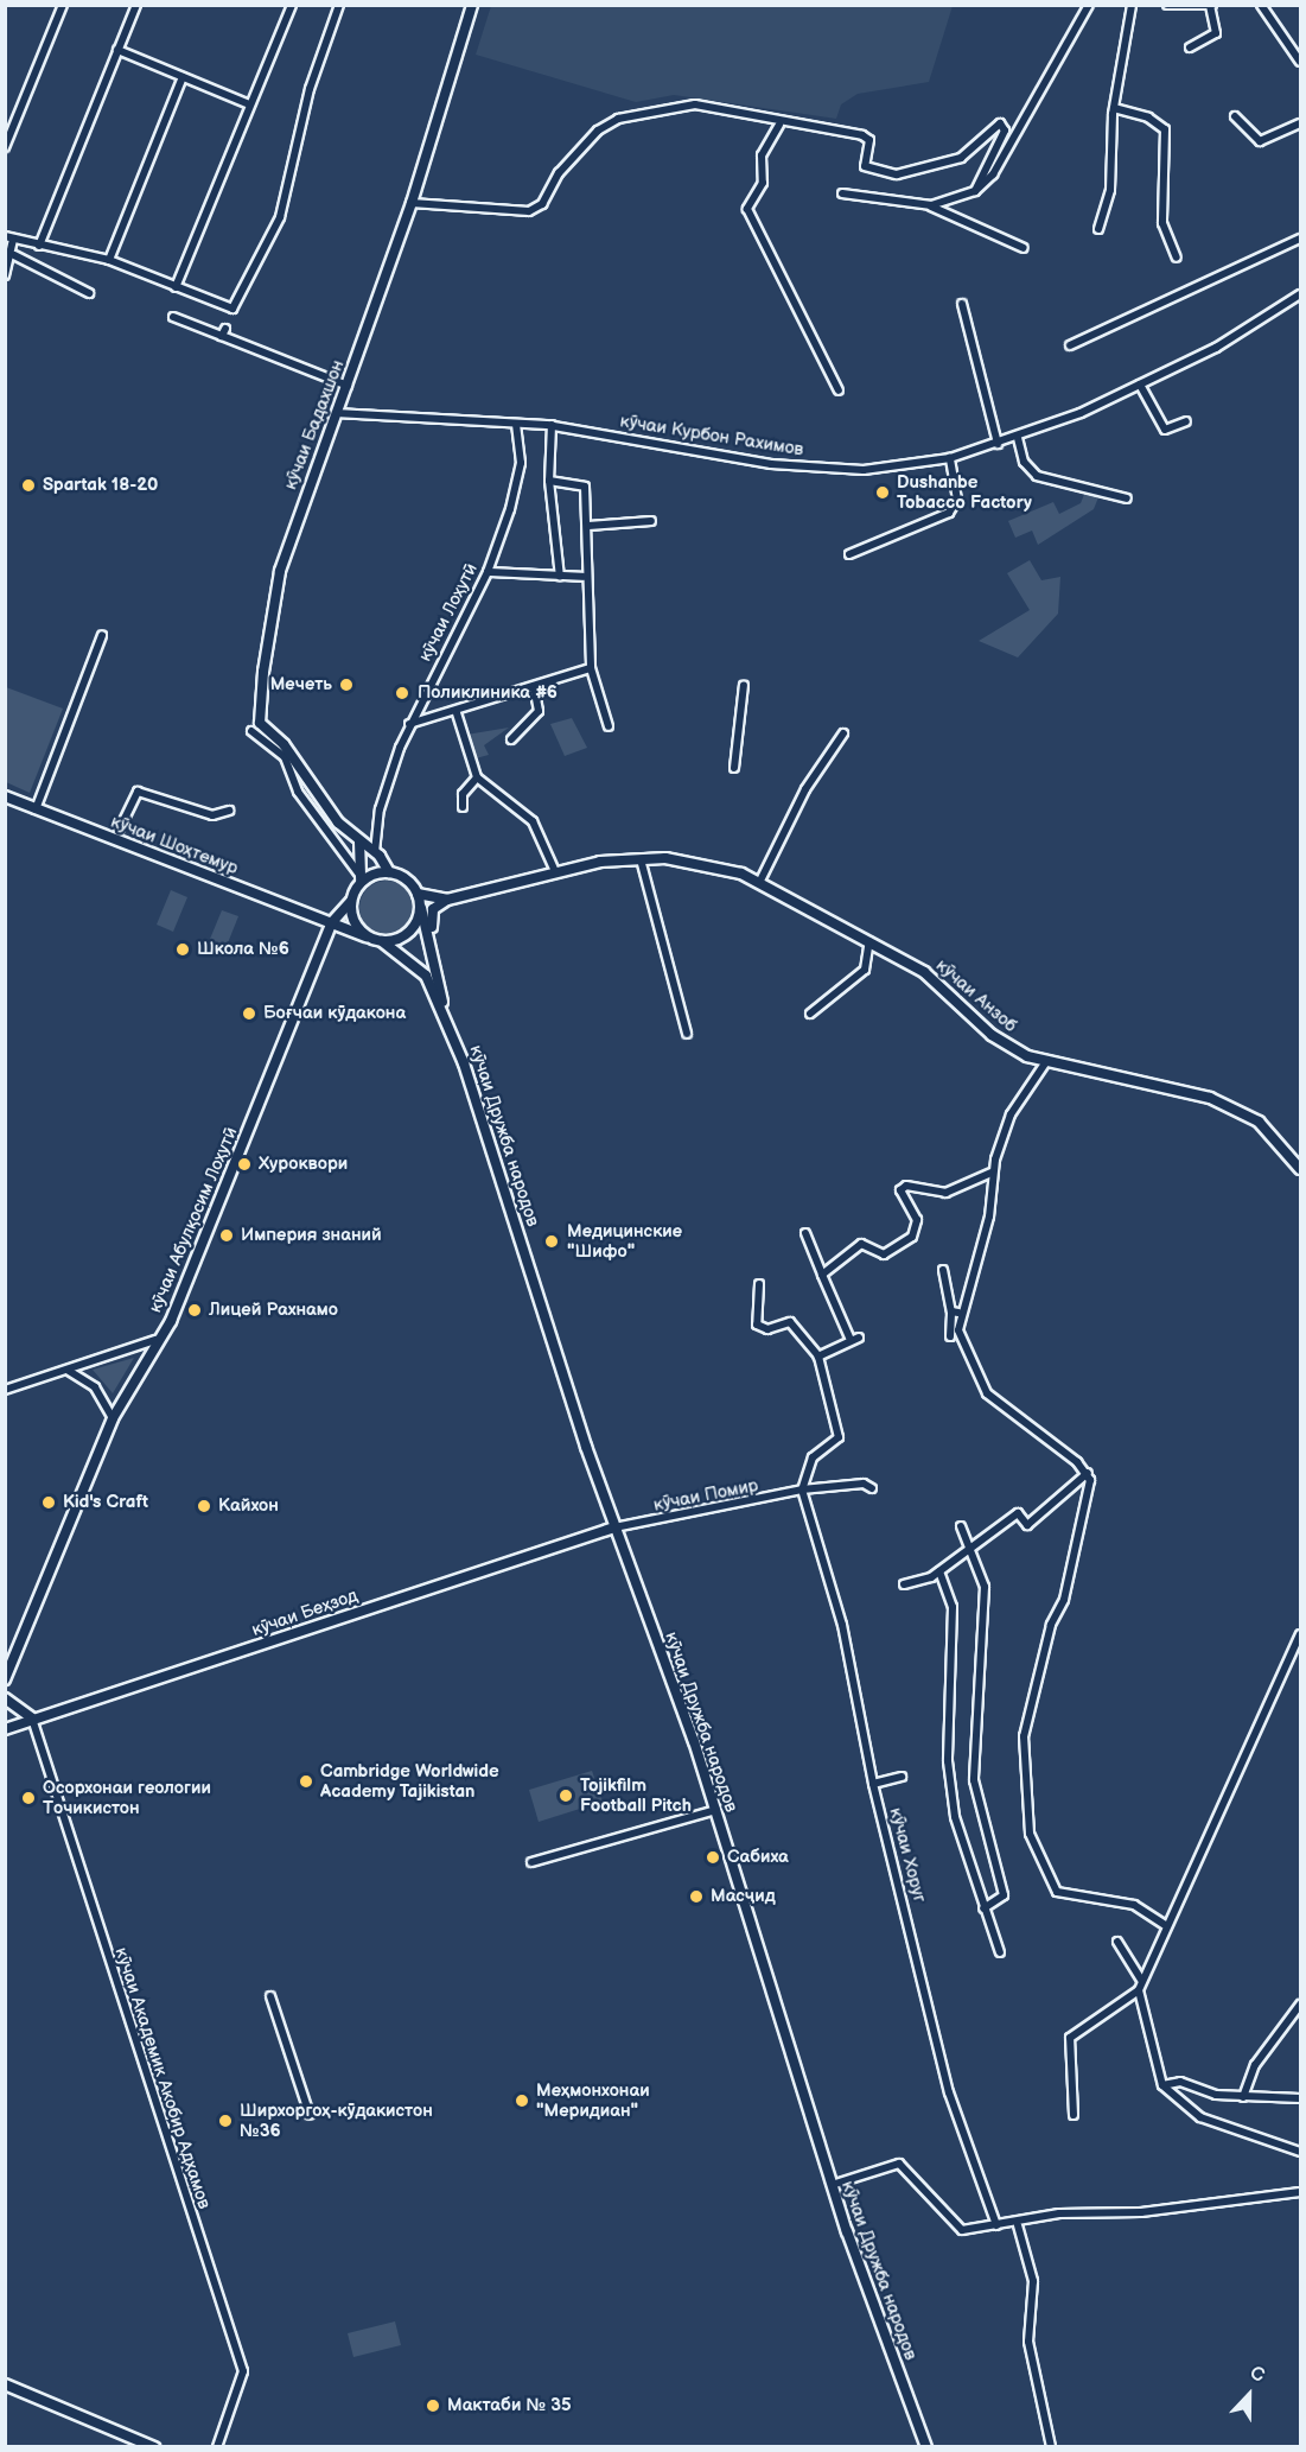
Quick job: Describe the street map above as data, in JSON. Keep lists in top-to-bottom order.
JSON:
{
  "streets": {
    "main road": ["кӯчаи Бадахшон", "кӯчаи Шоҳтемур", "кӯчаи Дружба народов"],
    "street": [
      "кӯчаи Курбон Рахимов",
      "кӯчаи Лоҳутӣ",
      "кӯчаи Анзоб",
      "кӯчаи Абулқосим Лоҳутӣ",
      "кӯчаи Помир",
      "кӯчаи Беҳзод",
      "кӯчаи Хоруг",
      "кӯчаи Академик Акобир Адҳамов"
    ]
  },
  "crossings": [
    ["кӯчаи Бадахшон", "кӯчаи Курбон Рахимов"],
    ["кӯчаи Бадахшон", "кӯчаи Лоҳутӣ"],
    ["кӯчаи Бадахшон", "кӯчаи Шоҳтемур"],
    ["кӯчаи Курбон Рахимов", "кӯчаи Лоҳутӣ"],
    ["кӯчаи Шоҳтемур", "кӯчаи Абулқосим Лоҳутӣ"],
    ["кӯчаи Дружба народов", "кӯчаи Помир"],
    ["кӯчаи Дружба народов", "кӯчаи Беҳзод"],
    ["кӯчаи Помир", "кӯчаи Беҳзод"],
    ["кӯчаи Помир", "кӯчаи Хоруг"],
    ["кӯчаи Беҳзод", "кӯчаи Академик Акобир Адҳамов"]
  ],
  "places": [
    "Spartak 18-20",
    "Dushanbe Tobacco Factory",
    "Мечеть",
    "Поликлиника #6",
    "Школа №6",
    "Боғчаи кӯдакона",
    "Хуроквори",
    "Империя знаний",
    "Медицинские \"Шифо\"",
    "Лицей Рахнамо",
    "Kid's Craft",
    "Кайхон",
    "Cambridge Worldwide Academy Tajikistan",
    "Tojikfilm Football Pitch",
    "Осорхонаи геологии Точикистон",
    "Сабиха",
    "Масҷид",
    "Меҳмонхонаи \"Меридиан\"",
    "Ширхоргоҳ-кӯдакистон №36",
    "Мактаби № 35"
  ],
  "north": "top"
}
